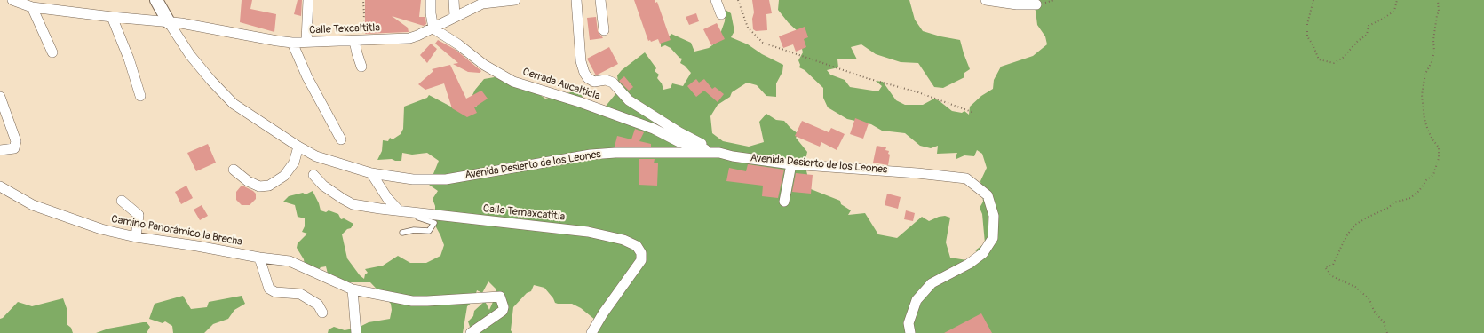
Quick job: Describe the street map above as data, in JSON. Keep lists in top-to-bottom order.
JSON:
{
  "streets": {
    "street": [
      "Calle Texcaltitla",
      "Cerrada Aucalticla",
      "Avenida Desierto de los Leones",
      "Calle Temaxcatitla",
      "Camino Panorámico la Brecha"
    ]
  },
  "crossings": [
    ["Calle Texcaltitla", "Cerrada Aucalticla"],
    ["Calle Texcaltitla", "Avenida Desierto de los Leones"],
    ["Cerrada Aucalticla", "Avenida Desierto de los Leones"]
  ]
}
